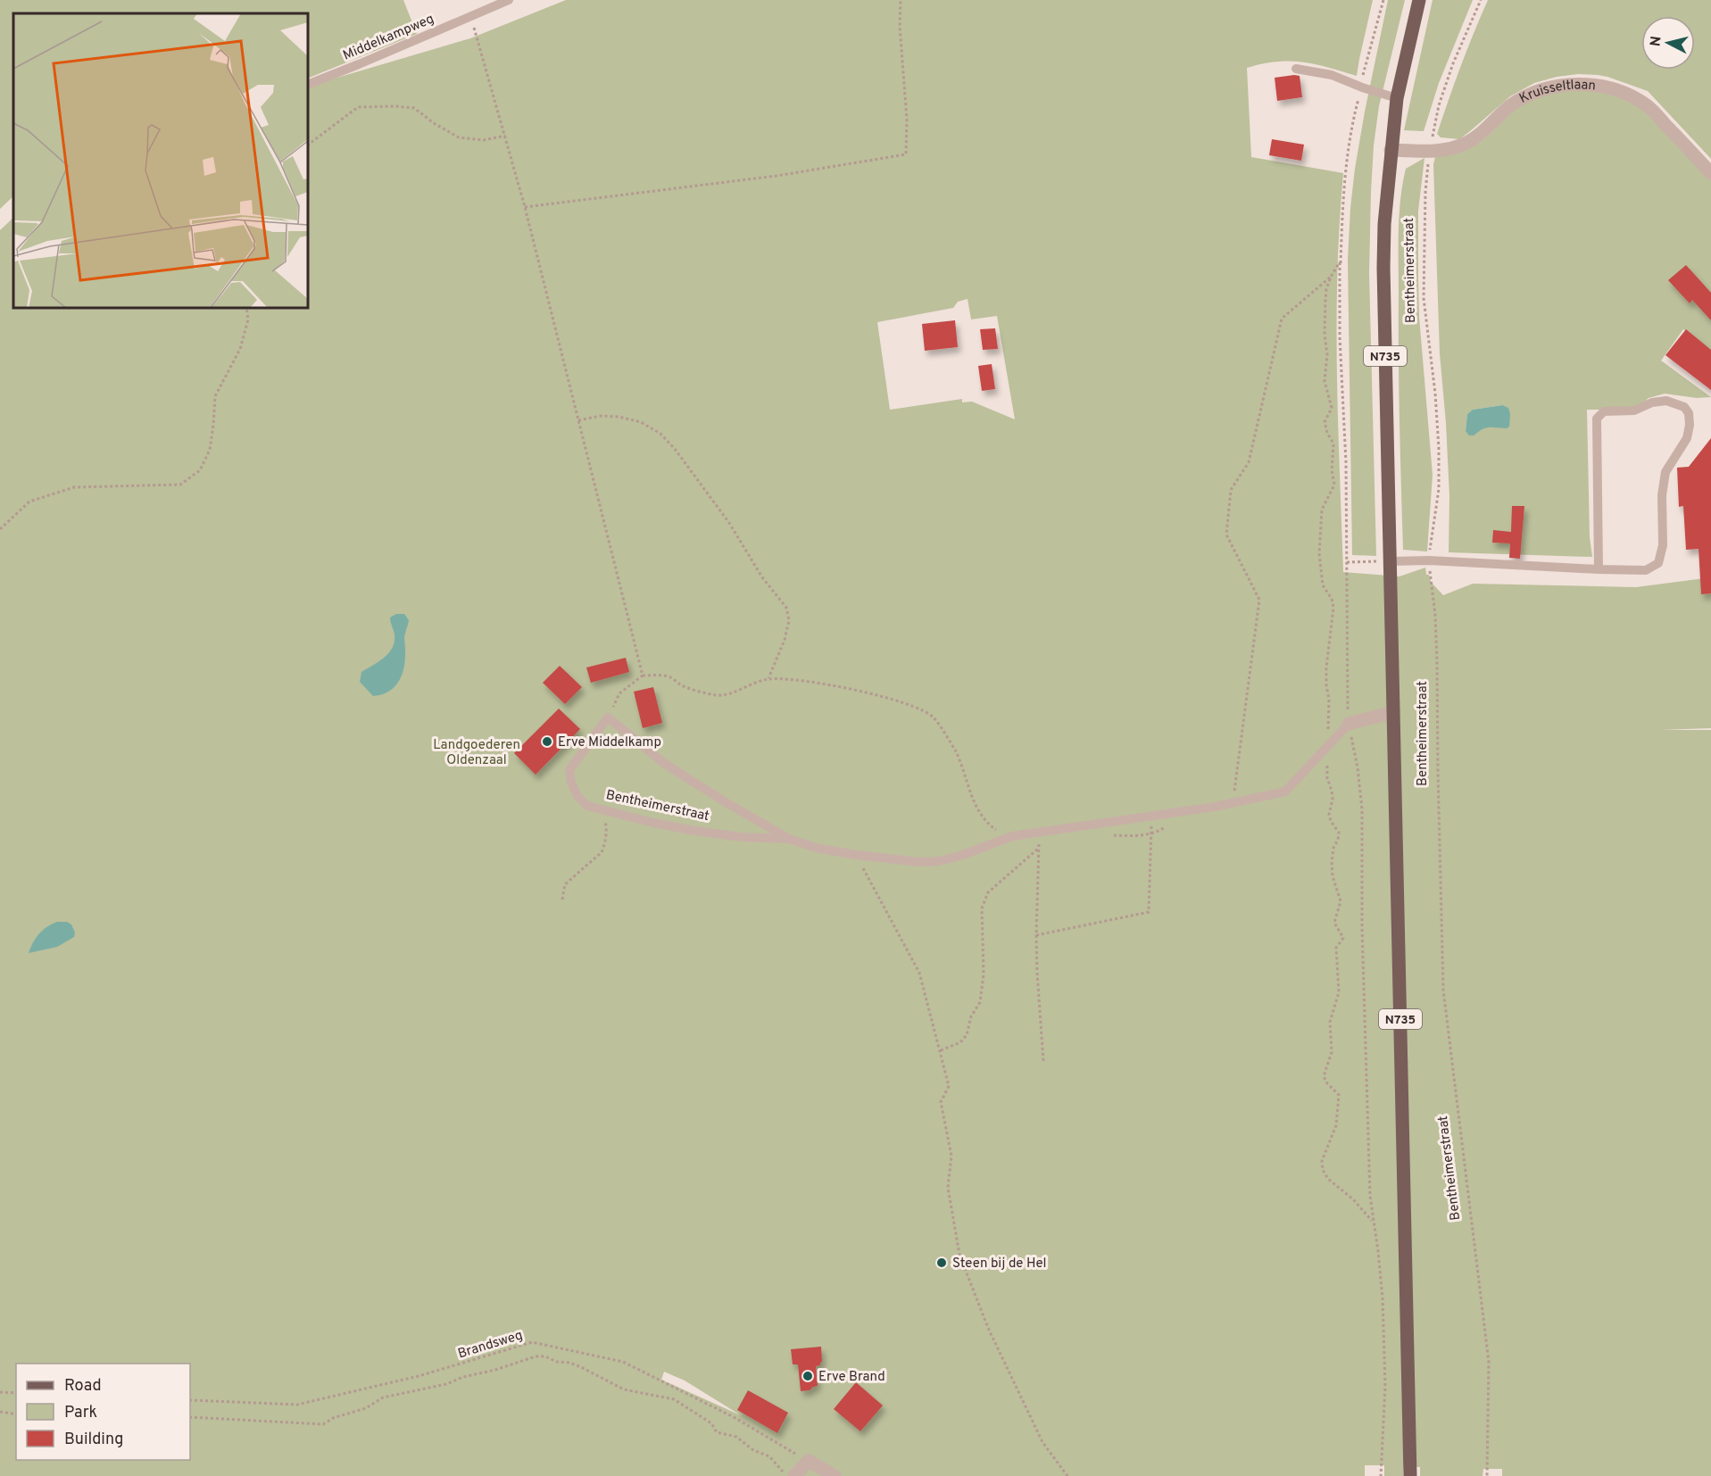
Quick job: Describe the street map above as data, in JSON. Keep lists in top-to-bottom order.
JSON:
{
  "streets": {
    "main road": ["Bentheimerstraat", "N735"],
    "street": ["Kruisseltlaan"],
    "lane": ["Middelkampweg"],
    "path": ["Brandsweg"]
  },
  "crossings": [
    ["Kruisseltlaan", "Bentheimerstraat"]
  ],
  "parks": ["Landgoederen Oldenzaal"],
  "places": ["Erve Middelkamp", "Steen bij de Hel", "Erve Brand"],
  "legend": ["Road", "Park", "Building"],
  "north": "left"
}
